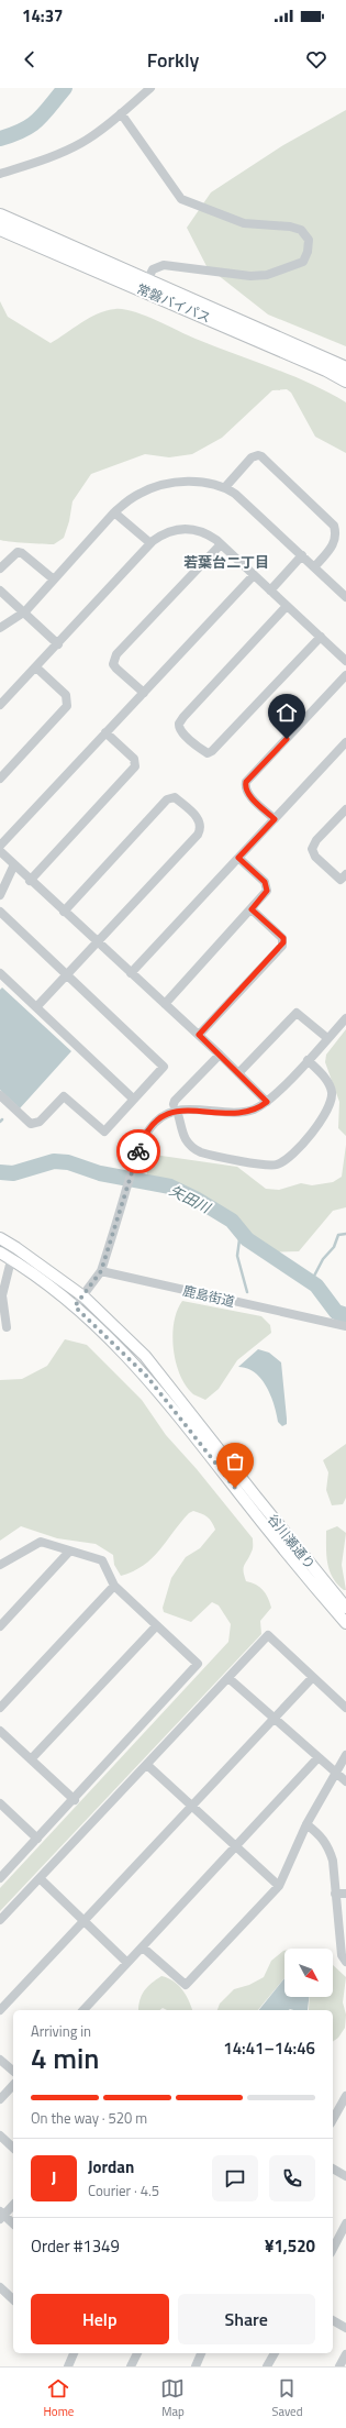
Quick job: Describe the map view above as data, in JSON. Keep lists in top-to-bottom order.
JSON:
{
  "streets": {
    "highway": ["常磐バイパス"],
    "main road": ["谷川瀬通り"],
    "street": ["鹿島街道"]
  },
  "districts": ["若葉台二丁目"],
  "water": ["矢田川"],
  "north": "bottom right",
  "page": {
    "status": "14:37",
    "header": "Forkly",
    "heading": ["4 min", "Arriving in", "14:41–14:46"],
    "panel": [
      "Jordan",
      "Courier · 4.5",
      "Order #1349",
      "¥1,520"
    ],
    "bar": "On the way · 520 m",
    "round": "J",
    "buttons": ["Help", "Share"],
    "tabs": ["Home", "Map", "Saved"]
  }
}
